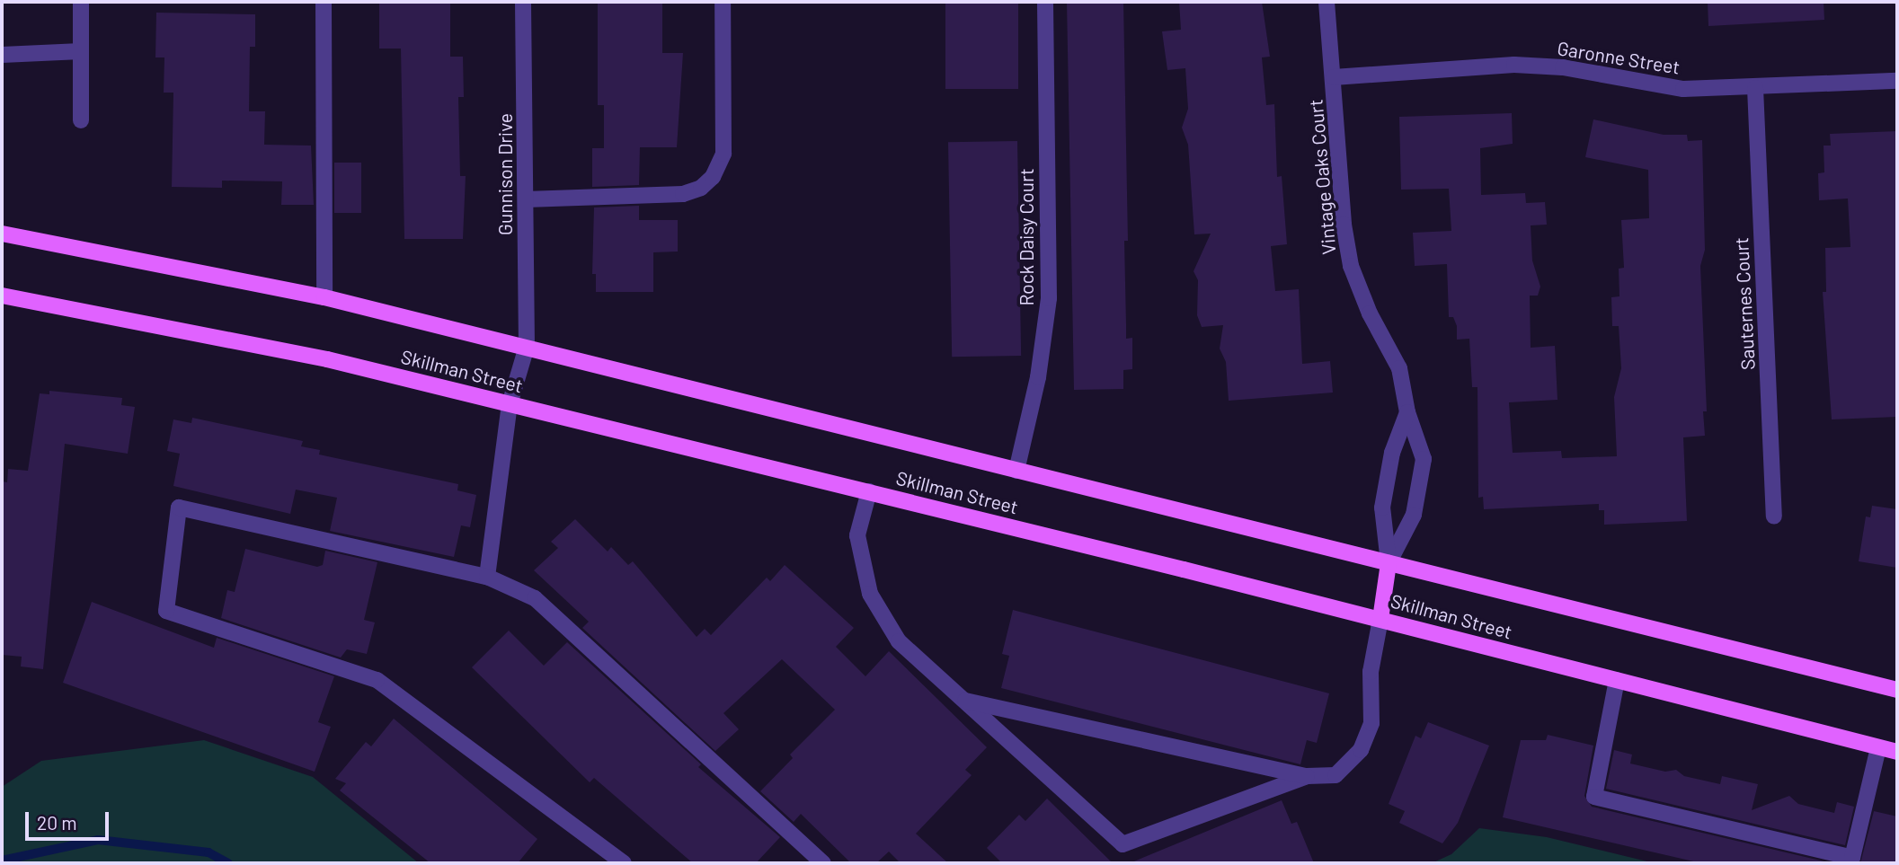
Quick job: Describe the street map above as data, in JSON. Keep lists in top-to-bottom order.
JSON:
{
  "streets": {
    "main road": ["Skillman Street"],
    "street": [
      "Garonne Street",
      "Gunnison Drive",
      "Vintage Oaks Court",
      "Rock Daisy Court",
      "Sauternes Court"
    ]
  },
  "crossings": [
    ["Garonne Street", "Vintage Oaks Court"],
    ["Garonne Street", "Sauternes Court"],
    ["Gunnison Drive", "Skillman Street"],
    ["Vintage Oaks Court", "Skillman Street"],
    ["Rock Daisy Court", "Skillman Street"]
  ],
  "scale_bar": "20 m"
}
